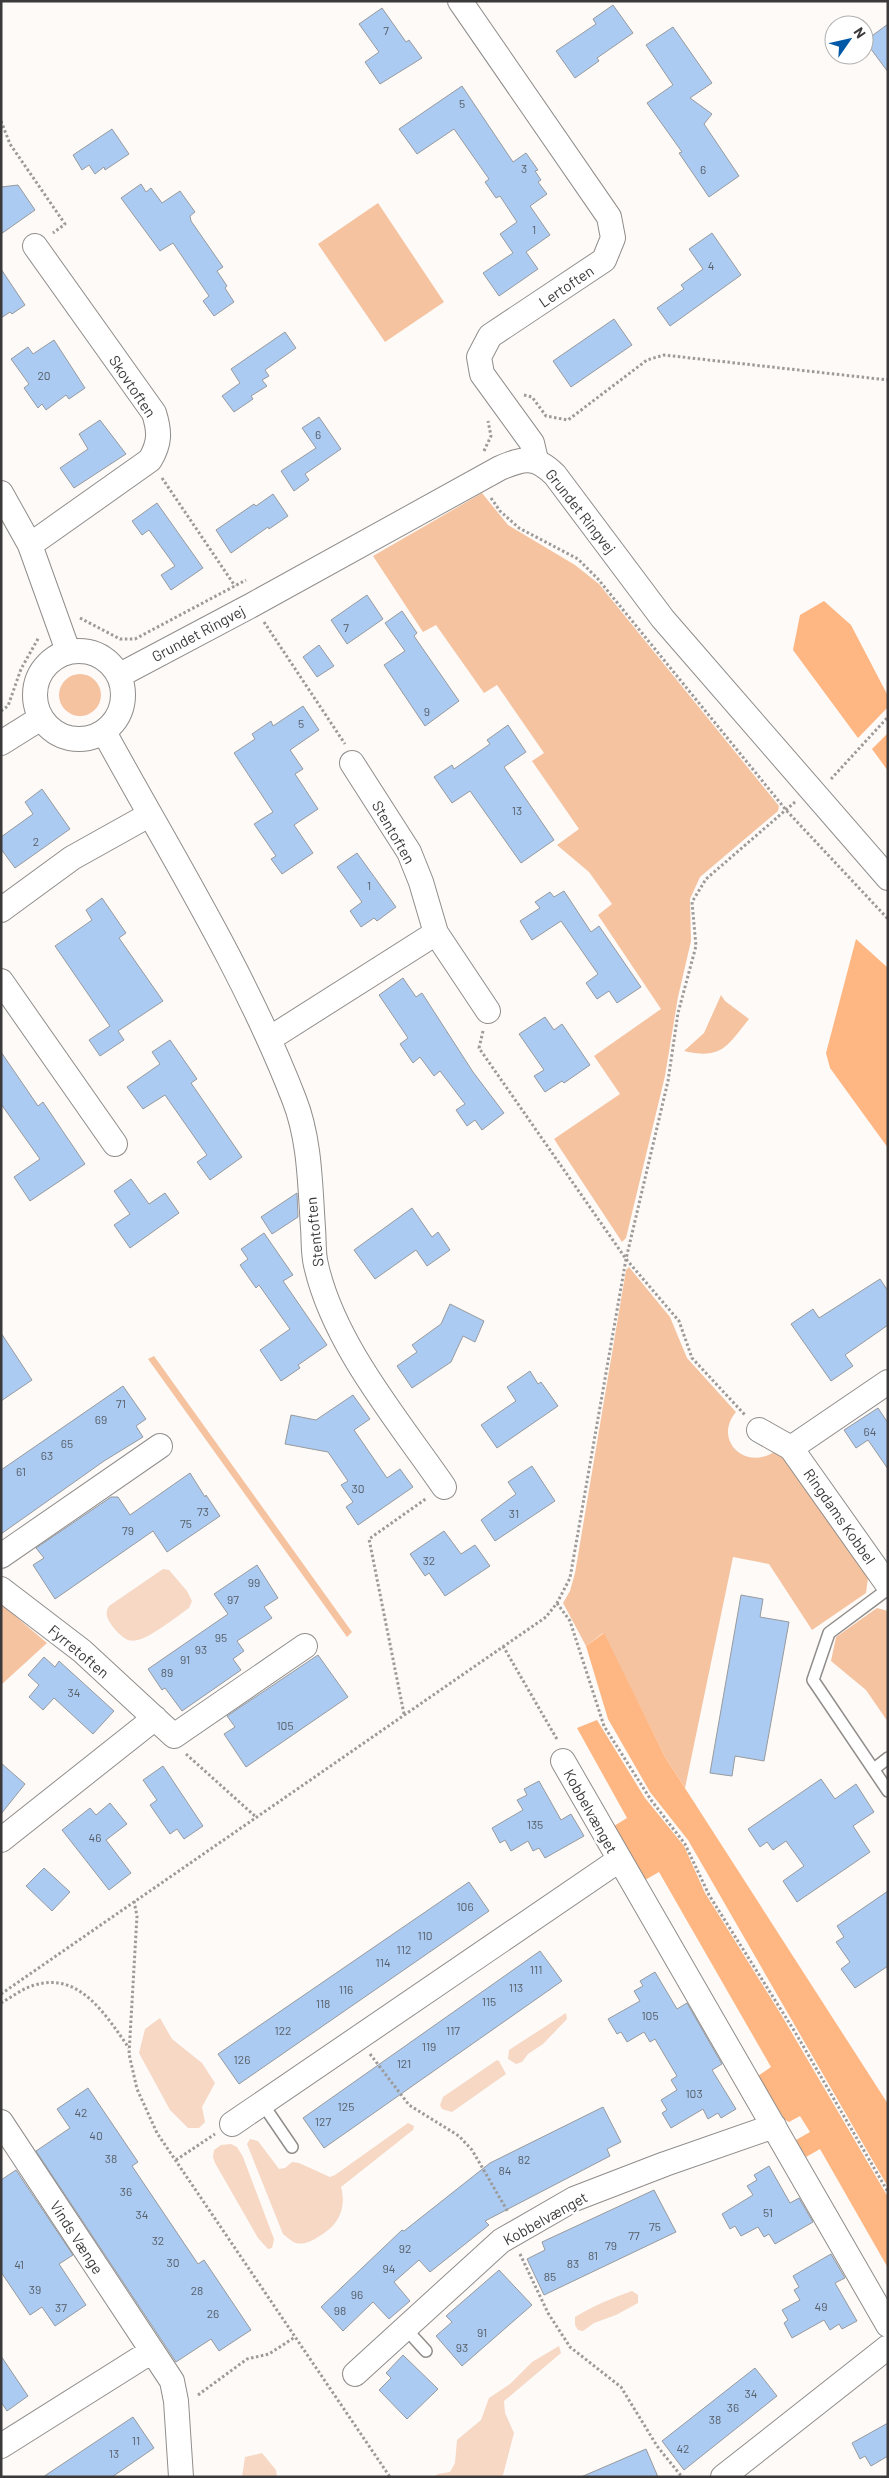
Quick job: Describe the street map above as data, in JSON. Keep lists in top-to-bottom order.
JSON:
{
  "streets": {
    "street": [
      "Lertoften",
      "Skovtoften",
      "Grundet Ringvej",
      "Stentoften",
      "Ringdams Kobbel",
      "Fyrretoften",
      "Kobbelvænget",
      "Vinds Vænge"
    ]
  },
  "crossings": [
    ["Lertoften", "Grundet Ringvej"],
    ["Grundet Ringvej", "Stentoften"]
  ],
  "house_numbers": [
    "7",
    "5",
    "3",
    "6",
    "1",
    "4",
    "20",
    "6",
    "7",
    "9",
    "5",
    "13",
    "2",
    "1",
    "71",
    "69",
    "64",
    "65",
    "63",
    "61",
    "30",
    "73",
    "31",
    "75",
    "79",
    "32",
    "99",
    "97",
    "95",
    "93",
    "91",
    "89",
    "34",
    "105",
    "135",
    "46",
    "106",
    "110",
    "112",
    "114",
    "111",
    "113",
    "116",
    "115",
    "118",
    "105",
    "122",
    "117",
    "119",
    "126",
    "121",
    "103",
    "125",
    "42",
    "127",
    "40",
    "38",
    "82",
    "84",
    "36",
    "51",
    "34",
    "75",
    "77",
    "32",
    "79",
    "92",
    "81",
    "30",
    "83",
    "41",
    "94",
    "85",
    "39",
    "28",
    "96",
    "49",
    "37",
    "98",
    "26",
    "91",
    "93",
    "34",
    "36",
    "38",
    "11",
    "42",
    "13"
  ],
  "north": "top right"
}
